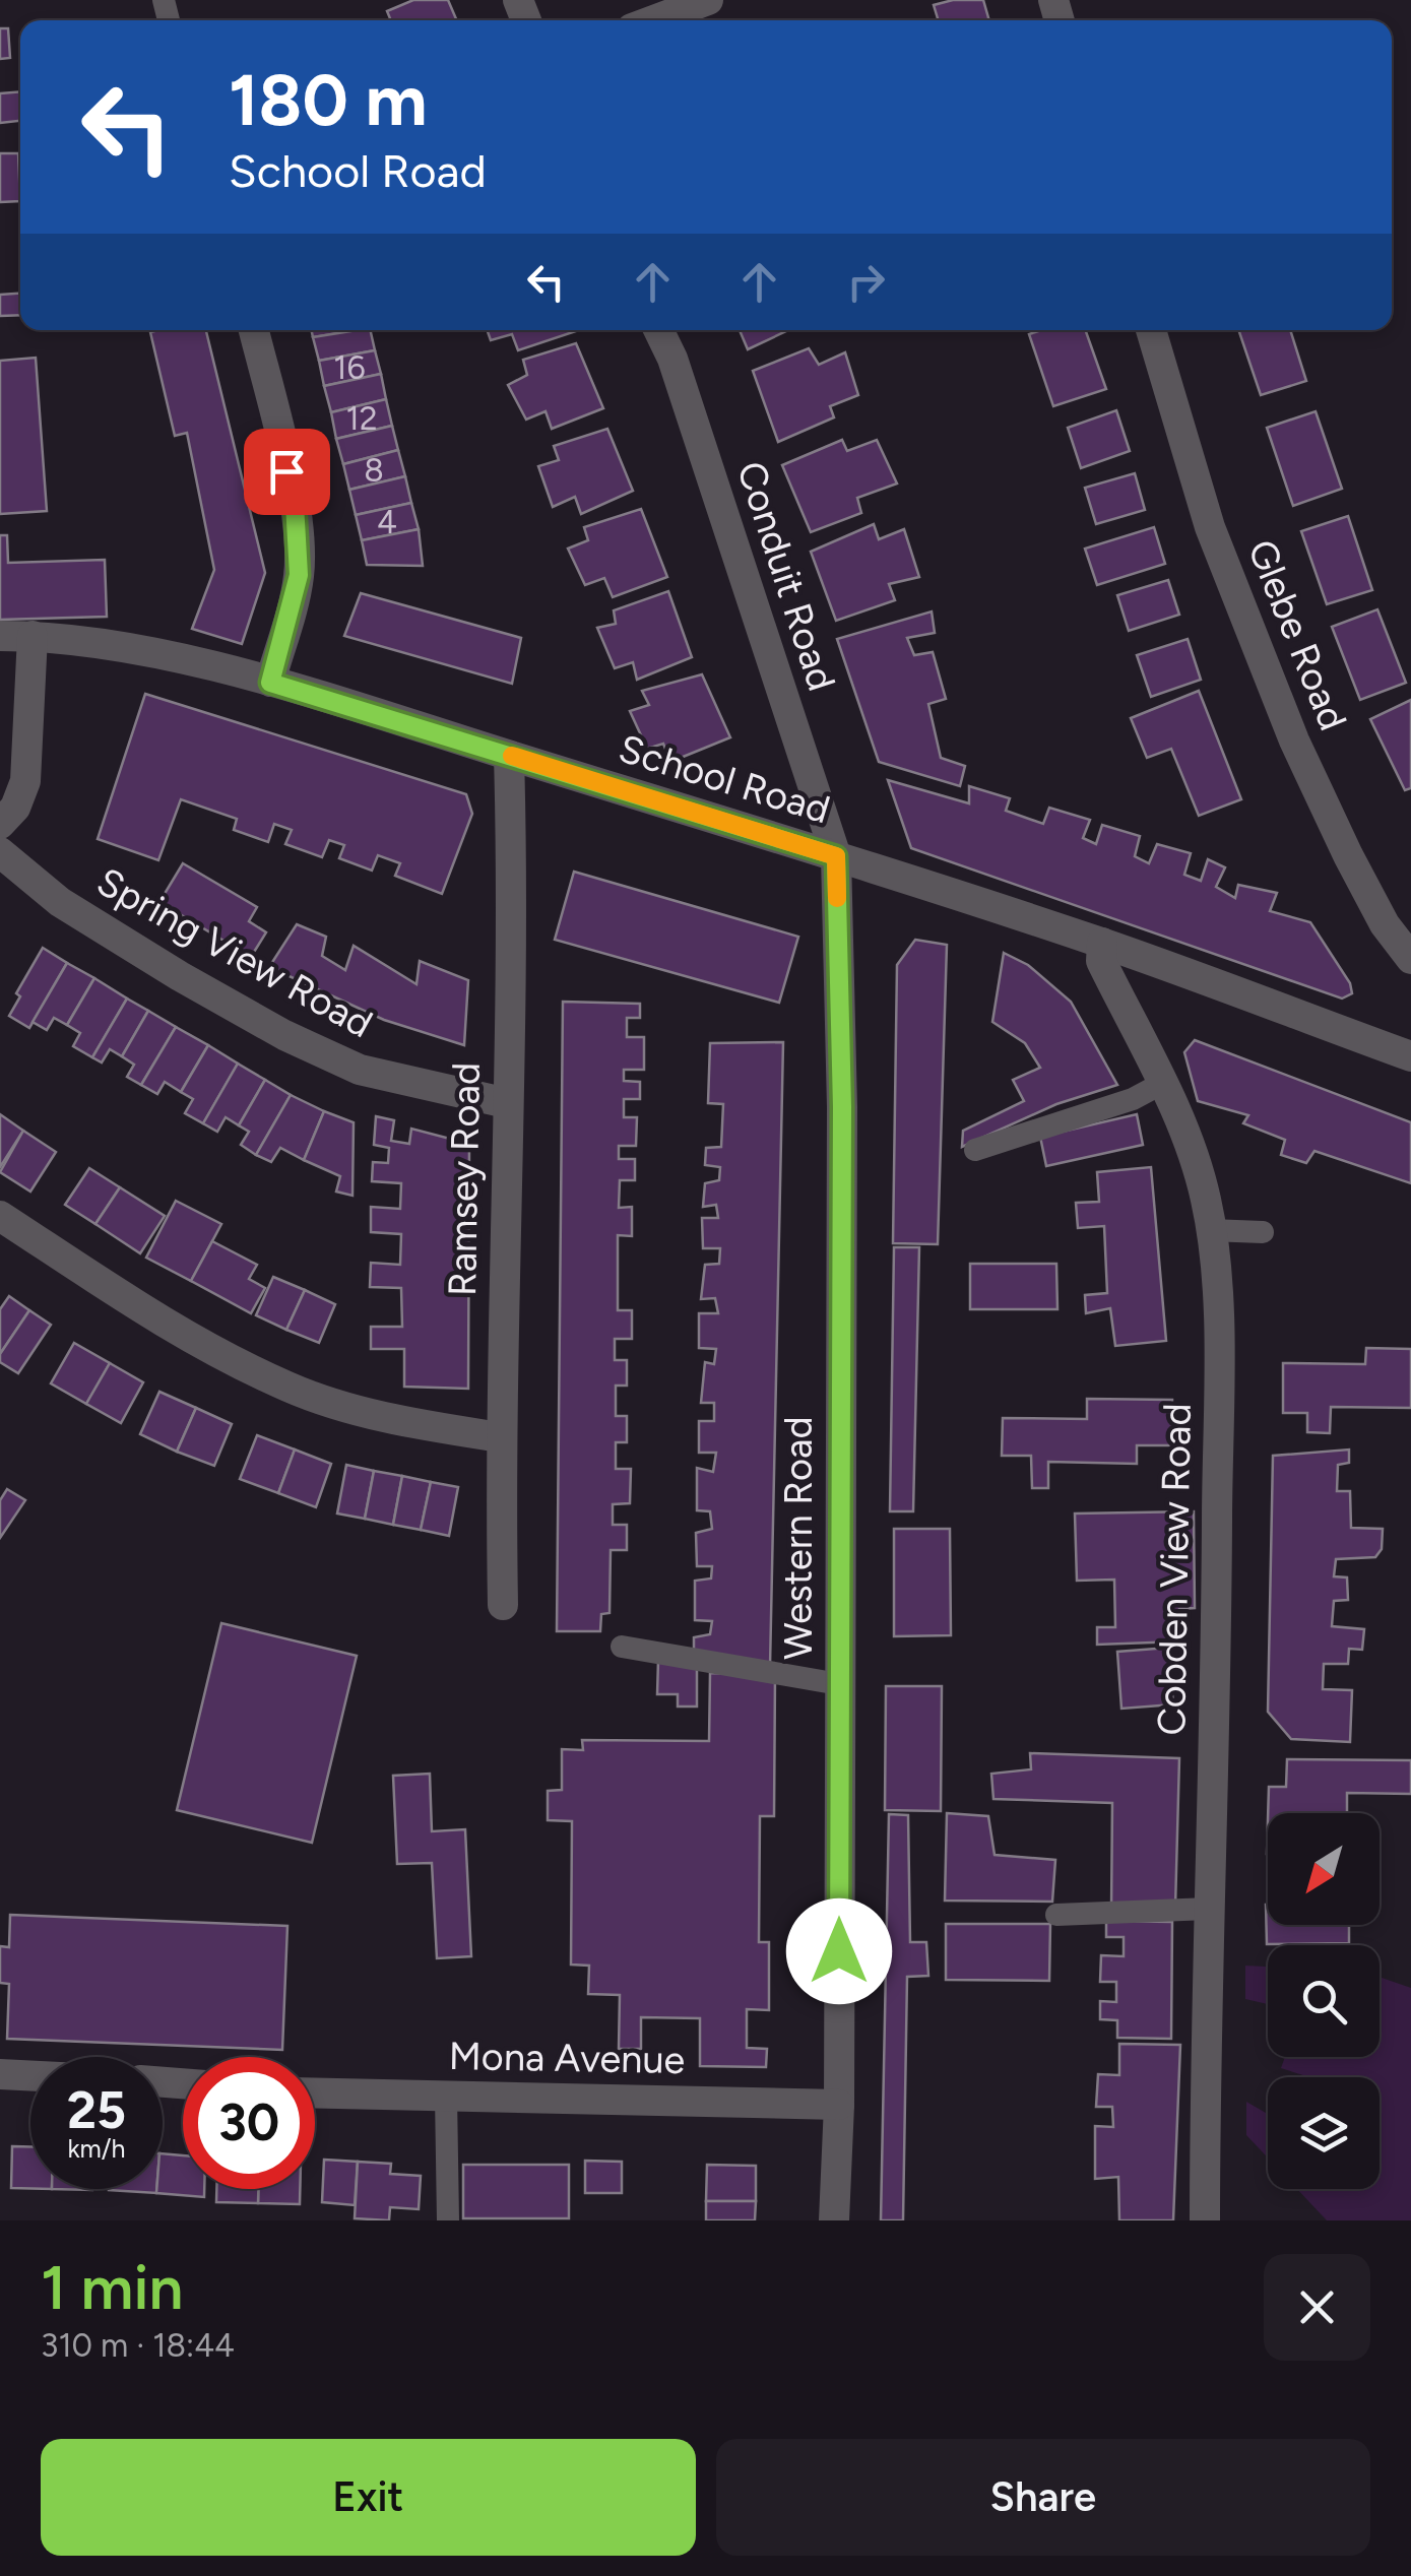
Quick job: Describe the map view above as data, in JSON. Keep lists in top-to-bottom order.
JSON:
{
  "streets": {
    "street": [
      "Conduit Road",
      "Glebe Road",
      "School Road",
      "Spring View Road",
      "Ramsey Road",
      "Western Road",
      "Cobden View Road",
      "Mona Avenue"
    ]
  },
  "crossings": [
    ["Conduit Road", "School Road"],
    ["Conduit Road", "Western Road"],
    ["School Road", "Ramsey Road"],
    ["School Road", "Western Road"],
    ["School Road", "Cobden View Road"],
    ["Spring View Road", "Ramsey Road"],
    ["Western Road", "Mona Avenue"]
  ],
  "house_numbers": [
    "16",
    "12",
    "8",
    "4"
  ],
  "north": "bottom left",
  "page": {
    "turn": ["180 m", "School Road"],
    "speed": "25 km/h",
    "limit": "30",
    "heading": ["1 min", "310 m · 18:44"],
    "buttons": ["Exit", "Share"]
  }
}
